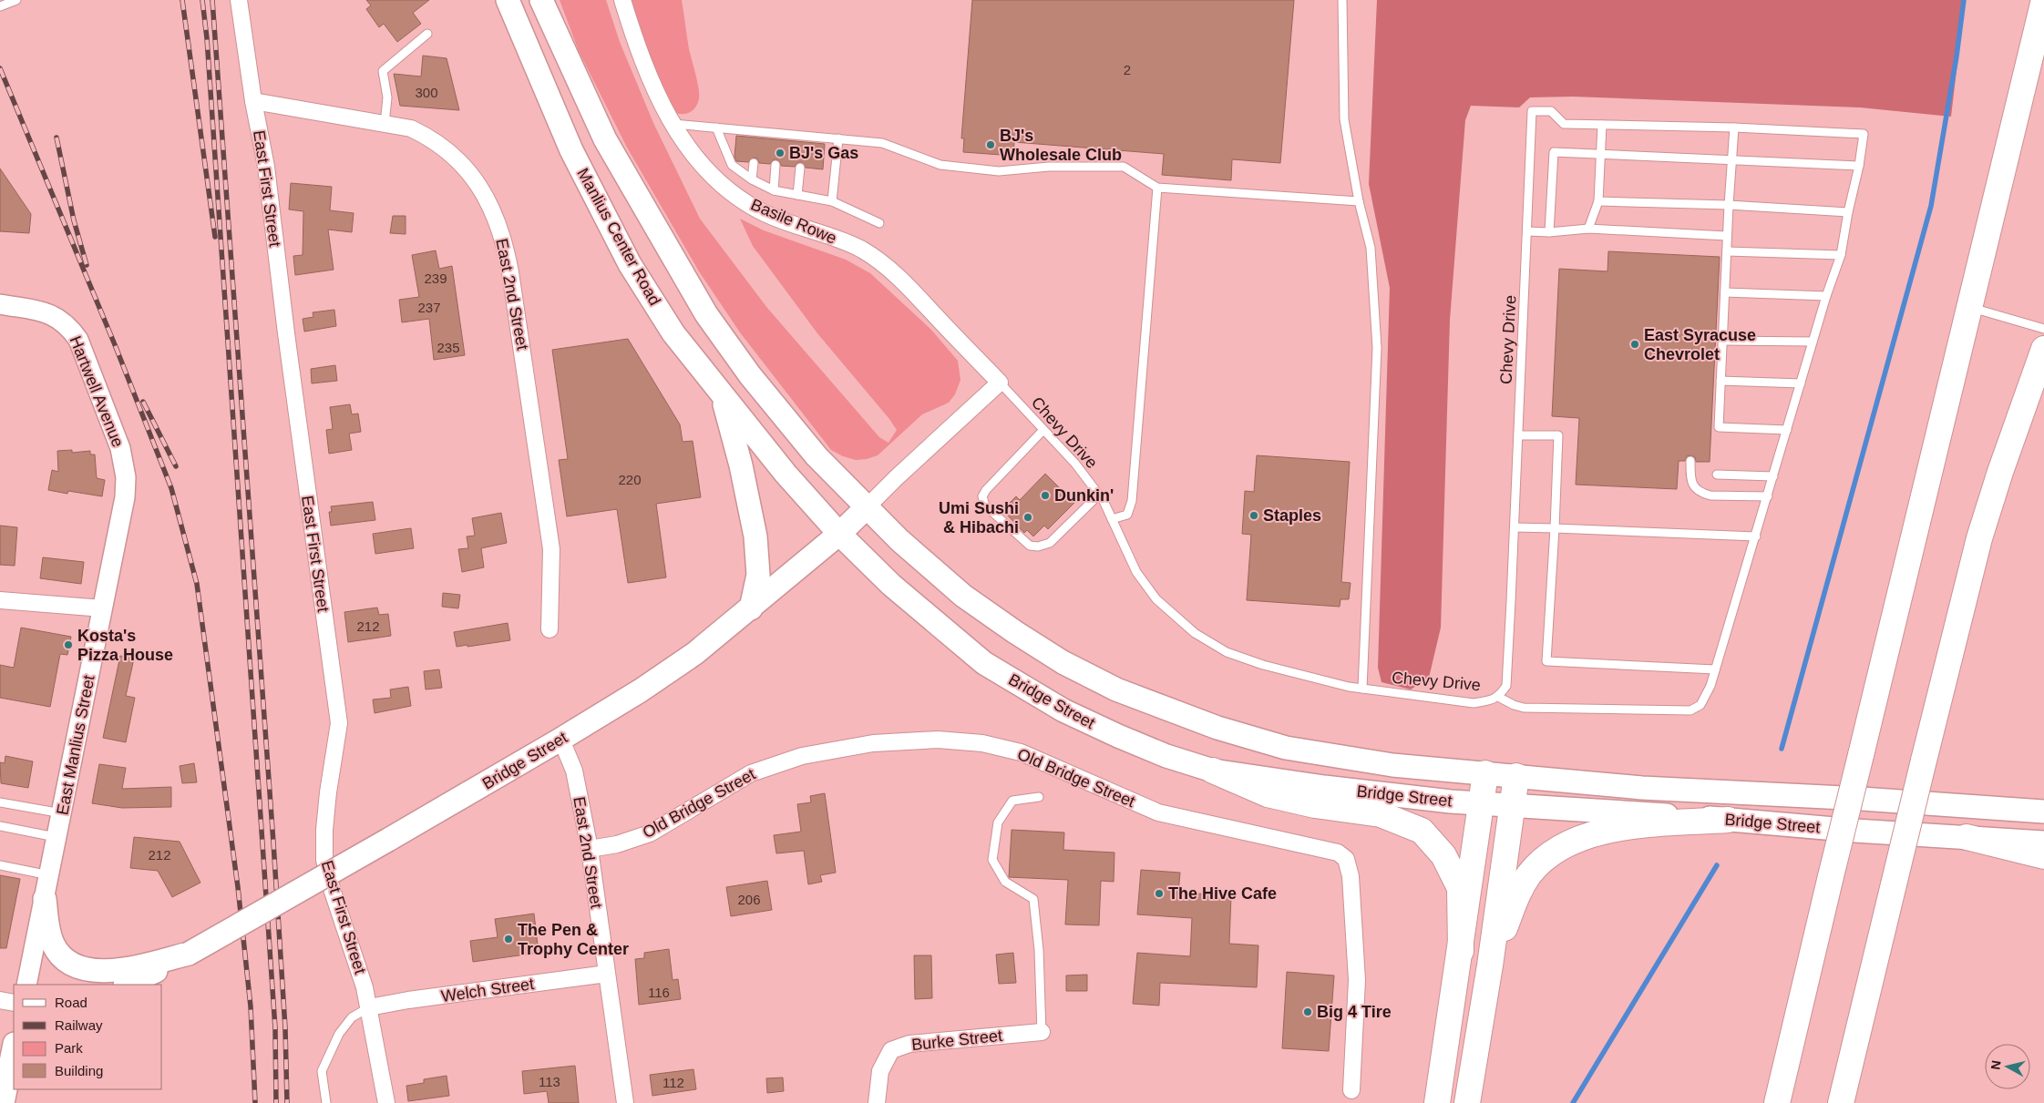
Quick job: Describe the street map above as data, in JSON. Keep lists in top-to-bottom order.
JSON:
{
  "streets": {
    "main road": ["Manlius Center Road", "Bridge Street"],
    "street": [
      "East First Street",
      "Basile Rowe",
      "East 2nd Street",
      "Hartwell Avenue",
      "East Manlius Street",
      "Old Bridge Street",
      "Welch Street",
      "Burke Street"
    ],
    "lane": ["Chevy Drive"]
  },
  "crossings": [
    ["East First Street", "East 2nd Street"],
    ["East First Street", "Welch Street"],
    ["Basile Rowe", "Chevy Drive"],
    ["Basile Rowe", "Bridge Street"],
    ["Manlius Center Road", "Bridge Street"],
    ["East 2nd Street", "Bridge Street"],
    ["East 2nd Street", "Old Bridge Street"],
    ["East 2nd Street", "Welch Street"],
    ["Chevy Drive", "Bridge Street"],
    ["Hartwell Avenue", "East Manlius Street"]
  ],
  "places": [
    "BJ's Wholesale Club",
    "BJ's Gas",
    "East Syracuse Chevrolet",
    "Dunkin'",
    "Staples",
    "Umi Sushi & Hibachi",
    "Kosta's Pizza House",
    "The Hive Cafe",
    "The Pen & Trophy Center",
    "Big 4 Tire"
  ],
  "house_numbers": [
    "2",
    "300",
    "239",
    "237",
    "235",
    "220",
    "212",
    "212",
    "206",
    "116",
    "113",
    "112"
  ],
  "legend": [
    "Road",
    "Railway",
    "Park",
    "Building"
  ],
  "north": "left"
}
